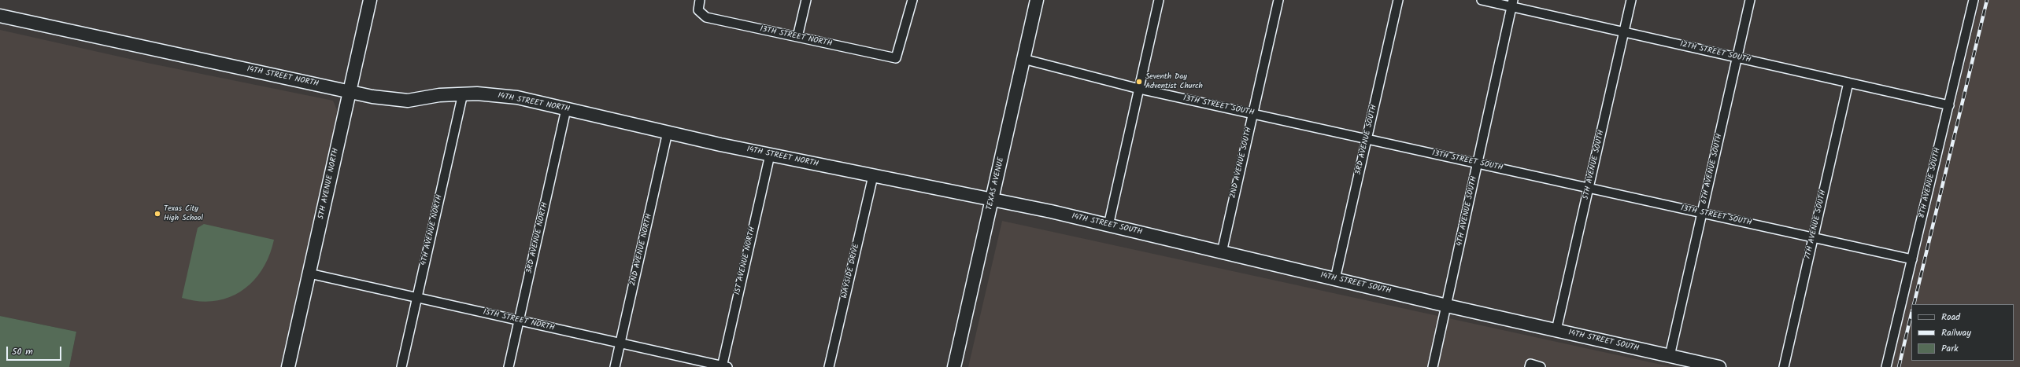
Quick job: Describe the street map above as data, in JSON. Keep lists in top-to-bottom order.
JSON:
{
  "streets": {
    "street": [
      "13TH STREET NORTH",
      "12TH STREET SOUTH",
      "14TH STREET NORTH",
      "13TH STREET SOUTH",
      "3RD AVENUE SOUTH",
      "2ND AVENUE SOUTH",
      "5TH AVENUE SOUTH",
      "6TH AVENUE SOUTH",
      "8TH AVENUE SOUTH",
      "5TH AVENUE NORTH",
      "TEXAS AVENUE",
      "4TH AVENUE SOUTH",
      "14TH STREET SOUTH",
      "7TH AVENUE SOUTH",
      "4TH AVENUE NORTH",
      "3RD AVENUE NORTH",
      "2ND AVENUE NORTH",
      "1ST AVENUE NORTH",
      "WAYSIDE DRIVE",
      "15TH STREET NORTH"
    ]
  },
  "crossings": [
    ["12TH STREET SOUTH", "5TH AVENUE SOUTH"],
    ["12TH STREET SOUTH", "6TH AVENUE SOUTH"],
    ["12TH STREET SOUTH", "8TH AVENUE SOUTH"],
    ["12TH STREET SOUTH", "4TH AVENUE SOUTH"],
    ["12TH STREET SOUTH", "7TH AVENUE SOUTH"],
    ["14TH STREET NORTH", "5TH AVENUE NORTH"],
    ["14TH STREET NORTH", "TEXAS AVENUE"],
    ["14TH STREET NORTH", "14TH STREET SOUTH"],
    ["14TH STREET NORTH", "4TH AVENUE NORTH"],
    ["14TH STREET NORTH", "3RD AVENUE NORTH"],
    ["14TH STREET NORTH", "2ND AVENUE NORTH"],
    ["14TH STREET NORTH", "1ST AVENUE NORTH"],
    ["14TH STREET NORTH", "WAYSIDE DRIVE"],
    ["13TH STREET SOUTH", "3RD AVENUE SOUTH"],
    ["13TH STREET SOUTH", "2ND AVENUE SOUTH"],
    ["13TH STREET SOUTH", "5TH AVENUE SOUTH"],
    ["13TH STREET SOUTH", "6TH AVENUE SOUTH"],
    ["13TH STREET SOUTH", "8TH AVENUE SOUTH"],
    ["13TH STREET SOUTH", "TEXAS AVENUE"],
    ["13TH STREET SOUTH", "4TH AVENUE SOUTH"],
    ["13TH STREET SOUTH", "7TH AVENUE SOUTH"],
    ["3RD AVENUE SOUTH", "14TH STREET SOUTH"],
    ["2ND AVENUE SOUTH", "14TH STREET SOUTH"],
    ["5TH AVENUE SOUTH", "14TH STREET SOUTH"],
    ["6TH AVENUE SOUTH", "14TH STREET SOUTH"],
    ["5TH AVENUE NORTH", "15TH STREET NORTH"],
    ["TEXAS AVENUE", "14TH STREET SOUTH"],
    ["4TH AVENUE SOUTH", "14TH STREET SOUTH"],
    ["4TH AVENUE NORTH", "15TH STREET NORTH"],
    ["3RD AVENUE NORTH", "15TH STREET NORTH"],
    ["2ND AVENUE NORTH", "15TH STREET NORTH"],
    ["1ST AVENUE NORTH", "15TH STREET NORTH"]
  ],
  "places": ["Seventh Day Adventist Church", "Texas City High School"],
  "legend": ["Road", "Railway", "Park"],
  "scale_bar": "50 m"
}
